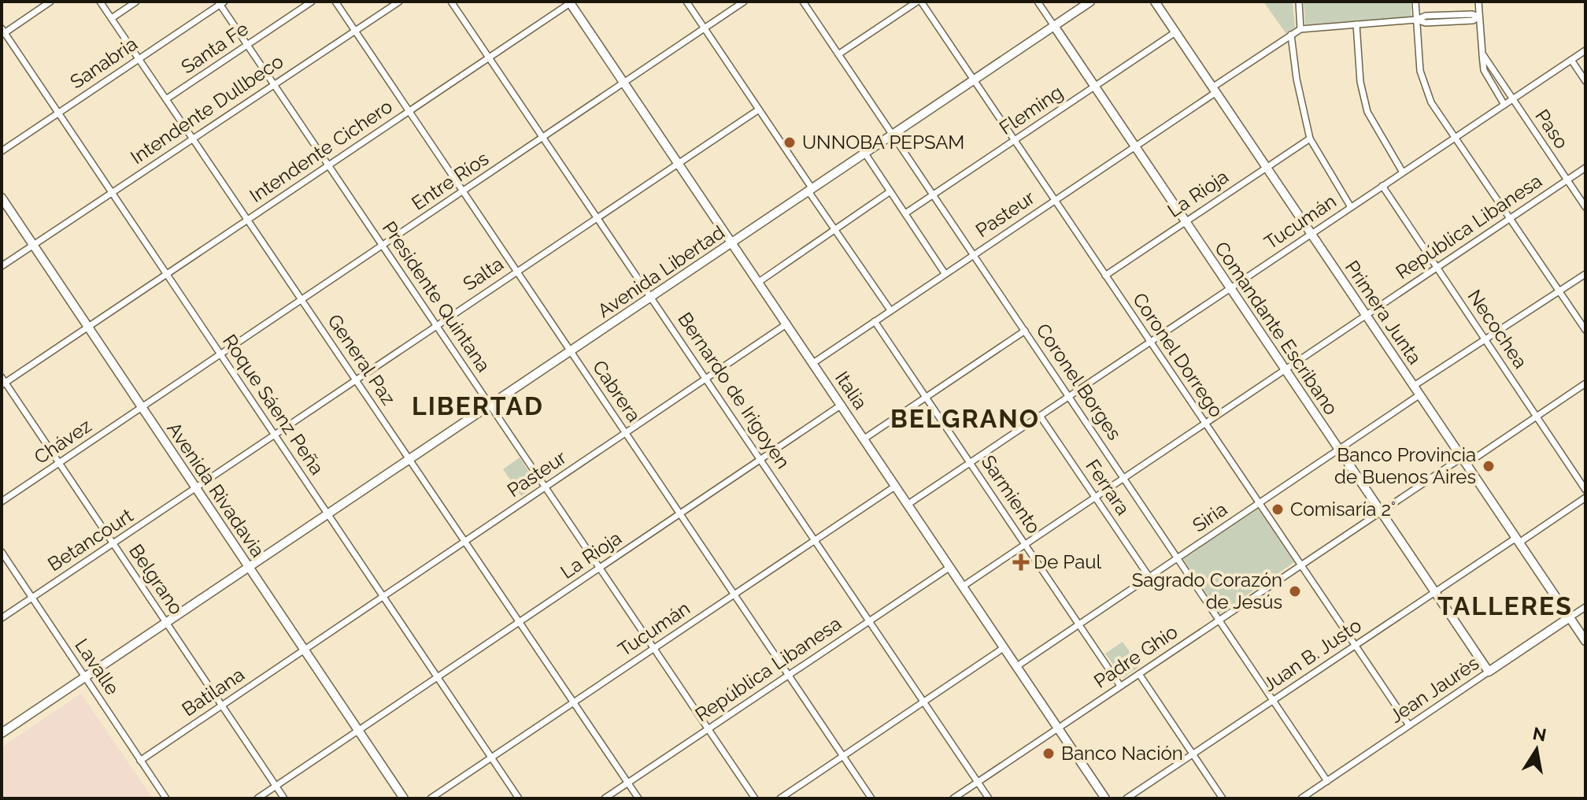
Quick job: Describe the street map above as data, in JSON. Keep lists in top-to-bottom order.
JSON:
{
  "streets": {
    "main road": [
      "Avenida Libertad",
      "Primera Junta",
      "Comandante Escribano",
      "Italia",
      "Avenida Rivadavia",
      "Jean Jaurès"
    ],
    "street": [
      "Santa Fe",
      "Sanabria",
      "Intendente Dullbeco",
      "Fleming",
      "Paso",
      "Intendente Cichero",
      "Entre Ríos",
      "La Rioja",
      "Pasteur",
      "Tucumán",
      "República Libanesa",
      "Salta",
      "Presidente Quintana",
      "Necochea",
      "Coronel Dorrego",
      "General Paz",
      "Coronel Borges",
      "Bernardo de Irigoyen",
      "Cabrera",
      "Roque Sáenz Peña",
      "Chávez",
      "Ferrara",
      "Sarmiento",
      "Siria",
      "Betancourt",
      "Belgrano",
      "Juan B. Justo",
      "Padre Ghio",
      "Lavalle",
      "Batilana"
    ]
  },
  "crossings": [
    ["Santa Fe", "Presidente Quintana"],
    ["Santa Fe", "General Paz"],
    ["Sanabria", "Presidente Quintana"],
    ["Sanabria", "General Paz"],
    ["Sanabria", "Roque Sáenz Peña"],
    ["Intendente Dullbeco", "Presidente Quintana"],
    ["Intendente Dullbeco", "General Paz"],
    ["Intendente Dullbeco", "Cabrera"],
    ["Intendente Dullbeco", "Roque Sáenz Peña"],
    ["Intendente Dullbeco", "Avenida Rivadavia"],
    ["Fleming", "Primera Junta"],
    ["Fleming", "Comandante Escribano"],
    ["Fleming", "Coronel Dorrego"],
    ["Fleming", "Coronel Borges"],
    ["Paso", "Tucumán"],
    ["Paso", "República Libanesa"],
    ["Intendente Cichero", "Presidente Quintana"],
    ["Intendente Cichero", "General Paz"],
    ["Intendente Cichero", "Bernardo de Irigoyen"],
    ["Intendente Cichero", "Italia"],
    ["Intendente Cichero", "Cabrera"],
    ["Intendente Cichero", "Roque Sáenz Peña"],
    ["Intendente Cichero", "Avenida Rivadavia"],
    ["Intendente Cichero", "Belgrano"],
    ["Entre Ríos", "Presidente Quintana"],
    ["Entre Ríos", "General Paz"],
    ["Entre Ríos", "Bernardo de Irigoyen"],
    ["Entre Ríos", "Italia"],
    ["Entre Ríos", "Cabrera"],
    ["Entre Ríos", "Roque Sáenz Peña"],
    ["Entre Ríos", "Chávez"],
    ["Entre Ríos", "Avenida Rivadavia"],
    ["La Rioja", "Presidente Quintana"],
    ["La Rioja", "Primera Junta"],
    ["La Rioja", "Comandante Escribano"],
    ["La Rioja", "Coronel Dorrego"],
    ["La Rioja", "General Paz"],
    ["La Rioja", "Bernardo de Irigoyen"],
    ["La Rioja", "Italia"],
    ["La Rioja", "Cabrera"],
    ["La Rioja", "Roque Sáenz Peña"],
    ["La Rioja", "Avenida Rivadavia"],
    ["La Rioja", "Belgrano"],
    ["Pasteur", "Presidente Quintana"],
    ["Pasteur", "Primera Junta"],
    ["Pasteur", "Comandante Escribano"],
    ["Pasteur", "Coronel Dorrego"],
    ["Pasteur", "General Paz"],
    ["Pasteur", "Coronel Borges"],
    ["Pasteur", "Bernardo de Irigoyen"],
    ["Pasteur", "Italia"],
    ["Pasteur", "Cabrera"],
    ["Pasteur", "Roque Sáenz Peña"],
    ["Pasteur", "Avenida Rivadavia"],
    ["Pasteur", "Sarmiento"],
    ["Pasteur", "Batilana"],
    ["Tucumán", "Presidente Quintana"],
    ["Tucumán", "Primera Junta"],
    ["Tucumán", "Comandante Escribano"],
    ["Tucumán", "Necochea"],
    ["Tucumán", "Coronel Dorrego"],
    ["Tucumán", "General Paz"],
    ["Tucumán", "Coronel Borges"],
    ["Tucumán", "Bernardo de Irigoyen"],
    ["Tucumán", "Italia"],
    ["Tucumán", "Cabrera"],
    ["Tucumán", "Roque Sáenz Peña"],
    ["Tucumán", "Ferrara"],
    ["Tucumán", "Sarmiento"],
    ["República Libanesa", "Presidente Quintana"],
    ["República Libanesa", "Primera Junta"],
    ["República Libanesa", "Comandante Escribano"],
    ["República Libanesa", "Necochea"],
    ["República Libanesa", "Coronel Dorrego"],
    ["República Libanesa", "General Paz"],
    ["República Libanesa", "Coronel Borges"],
    ["República Libanesa", "Bernardo de Irigoyen"],
    ["República Libanesa", "Italia"],
    ["República Libanesa", "Cabrera"],
    ["República Libanesa", "Ferrara"],
    ["República Libanesa", "Sarmiento"],
    ["Avenida Libertad", "Presidente Quintana"],
    ["Avenida Libertad", "Comandante Escribano"],
    ["Avenida Libertad", "Coronel Dorrego"],
    ["Avenida Libertad", "General Paz"],
    ["Avenida Libertad", "Coronel Borges"],
    ["Avenida Libertad", "Bernardo de Irigoyen"],
    ["Avenida Libertad", "Italia"],
    ["Avenida Libertad", "Cabrera"],
    ["Avenida Libertad", "Roque Sáenz Peña"],
    ["Avenida Libertad", "Avenida Rivadavia"],
    ["Avenida Libertad", "Belgrano"],
    ["Avenida Libertad", "Lavalle"],
    ["Salta", "Presidente Quintana"],
    ["Salta", "General Paz"],
    ["Salta", "Bernardo de Irigoyen"],
    ["Salta", "Italia"],
    ["Salta", "Cabrera"],
    ["Salta", "Roque Sáenz Peña"],
    ["Salta", "Avenida Rivadavia"],
    ["Salta", "Betancourt"],
    ["Primera Junta", "Siria"],
    ["Primera Junta", "Juan B. Justo"],
    ["Primera Junta", "Padre Ghio"],
    ["Primera Junta", "Jean Jaurès"],
    ["Comandante Escribano", "Siria"],
    ["Comandante Escribano", "Juan B. Justo"],
    ["Comandante Escribano", "Padre Ghio"],
    ["Comandante Escribano", "Jean Jaurès"],
    ["Necochea", "Padre Ghio"],
    ["Coronel Dorrego", "Siria"],
    ["Coronel Dorrego", "Juan B. Justo"],
    ["Coronel Dorrego", "Padre Ghio"],
    ["Coronel Dorrego", "Jean Jaurès"],
    ["Coronel Borges", "Siria"],
    ["Coronel Borges", "Juan B. Justo"],
    ["Coronel Borges", "Padre Ghio"],
    ["Coronel Borges", "Jean Jaurès"],
    ["Bernardo de Irigoyen", "Padre Ghio"],
    ["Italia", "Siria"],
    ["Italia", "Padre Ghio"],
    ["Chávez", "Avenida Rivadavia"],
    ["Chávez", "Belgrano"],
    ["Ferrara", "Siria"],
    ["Avenida Rivadavia", "Betancourt"],
    ["Avenida Rivadavia", "Batilana"],
    ["Sarmiento", "Siria"],
    ["Sarmiento", "Padre Ghio"],
    ["Betancourt", "Belgrano"],
    ["Betancourt", "Lavalle"],
    ["Belgrano", "Batilana"],
    ["Lavalle", "Batilana"]
  ],
  "districts": ["LIBERTAD", "BELGRANO", "TALLERES"],
  "places": {
    "other": [
      "UNNOBA PEPSAM",
      "Banco Provincia de Buenos Aires",
      "Comisaría 2°",
      "Sagrado Corazón de Jesús",
      "Banco Nación"
    ],
    "health": ["De Paul"]
  },
  "north": "top"
}
